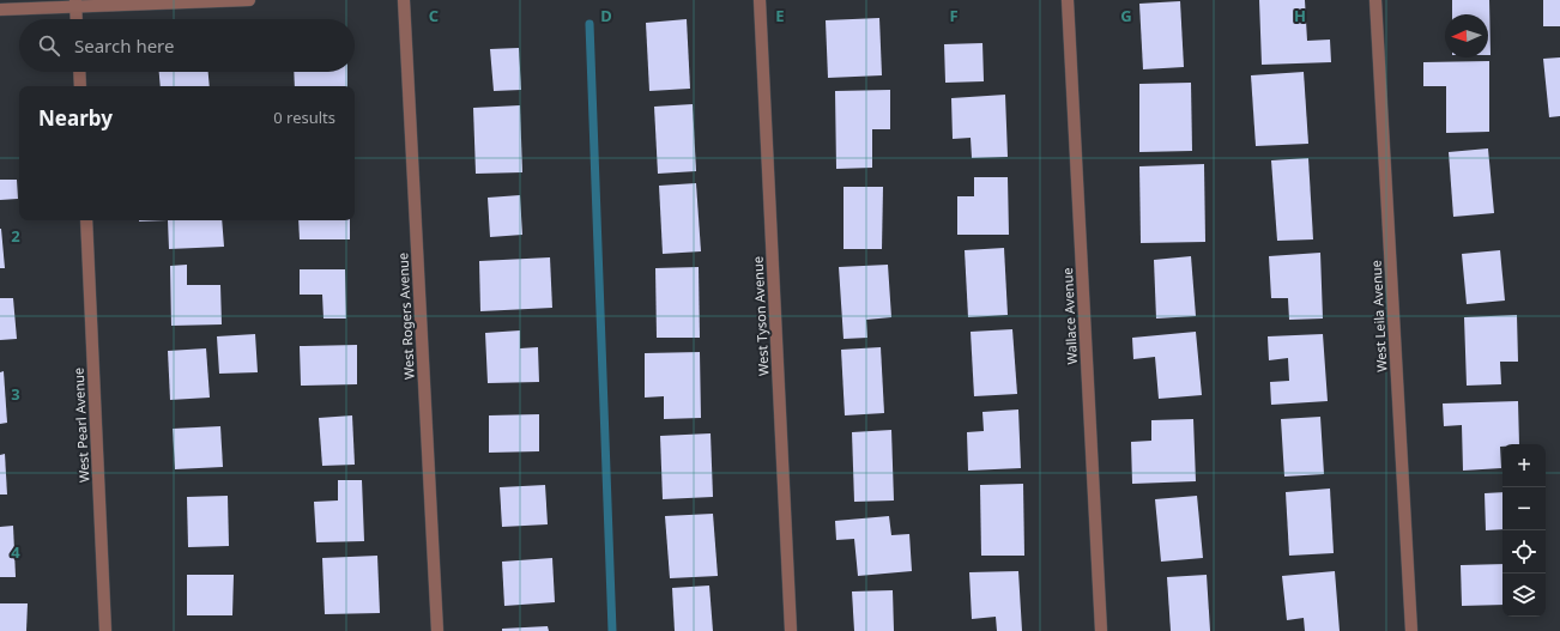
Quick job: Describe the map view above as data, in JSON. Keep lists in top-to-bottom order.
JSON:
{
  "streets": {
    "street": [
      "West Rogers Avenue",
      "West Tyson Avenue",
      "Wallace Avenue",
      "West Leila Avenue",
      "West Pearl Avenue"
    ]
  },
  "north": "left",
  "page": {
    "search": "Search here",
    "heading": ["Nearby", "0 results"],
    "map_buttons": ["+", "−"]
  },
  "grid": {
    "columns": [
      "C",
      "D",
      "E",
      "F",
      "G",
      "H"
    ],
    "rows": ["2", "3", "4"]
  }
}
